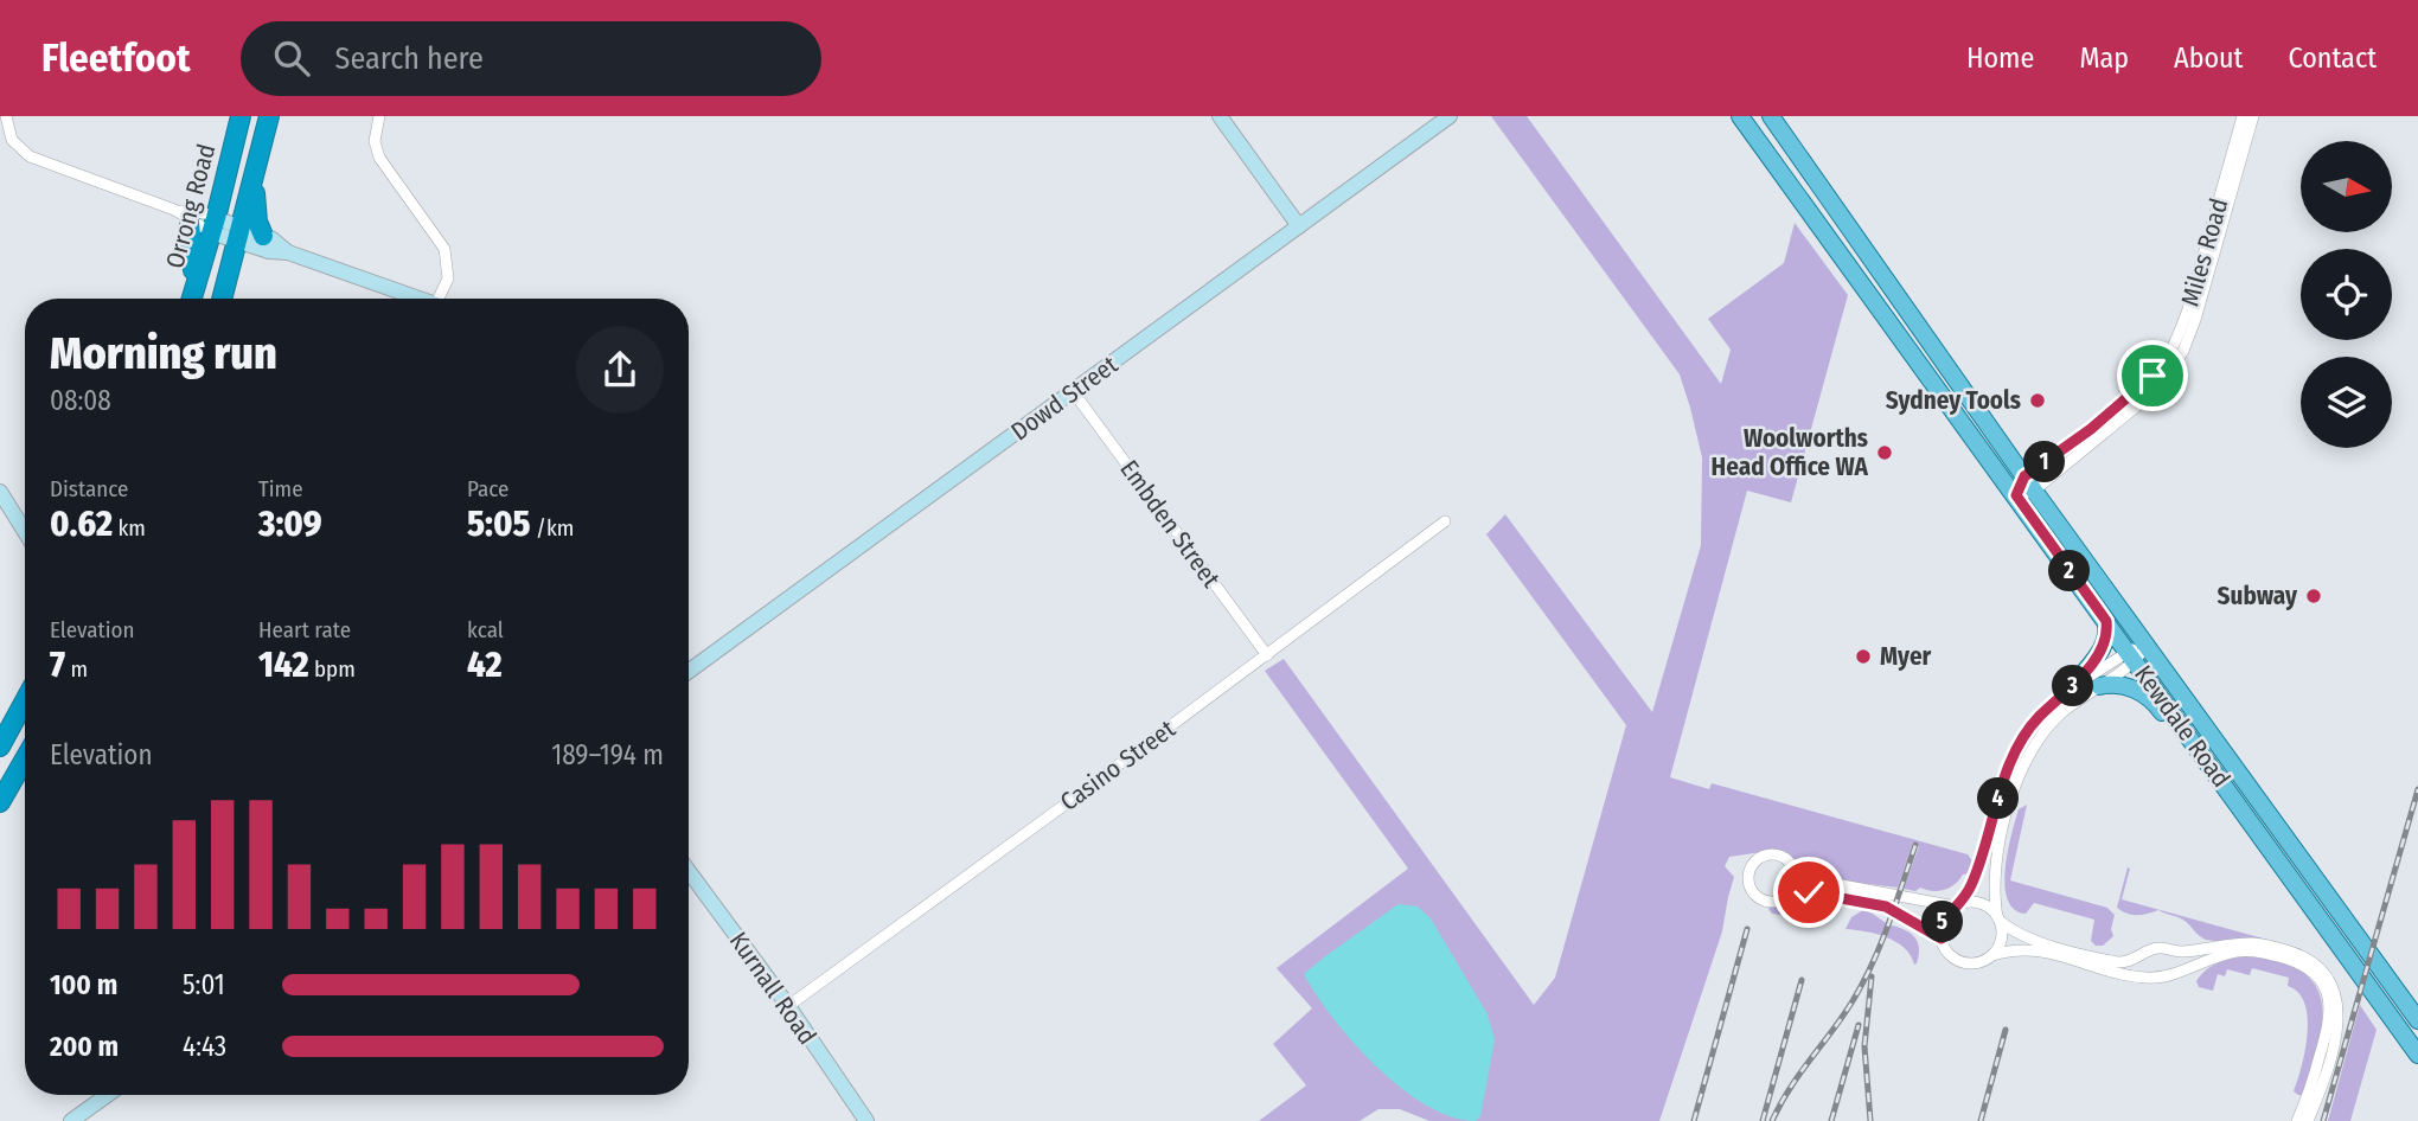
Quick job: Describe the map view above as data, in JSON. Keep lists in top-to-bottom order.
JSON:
{
  "streets": {
    "highway": ["Orrong Road"],
    "main road": ["Kewdale Road"],
    "street": [
      "Miles Road",
      "Dowd Street",
      "Embden Street",
      "Casino Street",
      "Kurnall Road"
    ]
  },
  "crossings": [
    ["Miles Road", "Kewdale Road"],
    ["Dowd Street", "Embden Street"],
    ["Embden Street", "Casino Street"],
    ["Casino Street", "Kurnall Road"]
  ],
  "places": [
    "Sydney Tools",
    "Woolworths Head Office WA",
    "Subway",
    "Myer"
  ],
  "north": "right",
  "page": {
    "header": "Fleetfoot",
    "search": "Search here",
    "nav": [
      "Home",
      "Map",
      "About",
      "Contact"
    ],
    "heading": ["Morning run", "08:08"],
    "stats": [
      ["Distance", "0.62 km"],
      ["Time", "3:09"],
      ["Pace", "5:05 /km"],
      ["Elevation", "7 m"],
      ["Heart rate", "142 bpm"],
      ["kcal", "42"]
    ],
    "pins": [
      "1",
      "2",
      "3",
      "4",
      "5"
    ],
    "chart": ["Elevation", "189–194 m"],
    "list": [
      {
        "name": "100 m",
        "note": "5:01"
      },
      {
        "name": "200 m",
        "note": "4:43"
      }
    ]
  }
}
